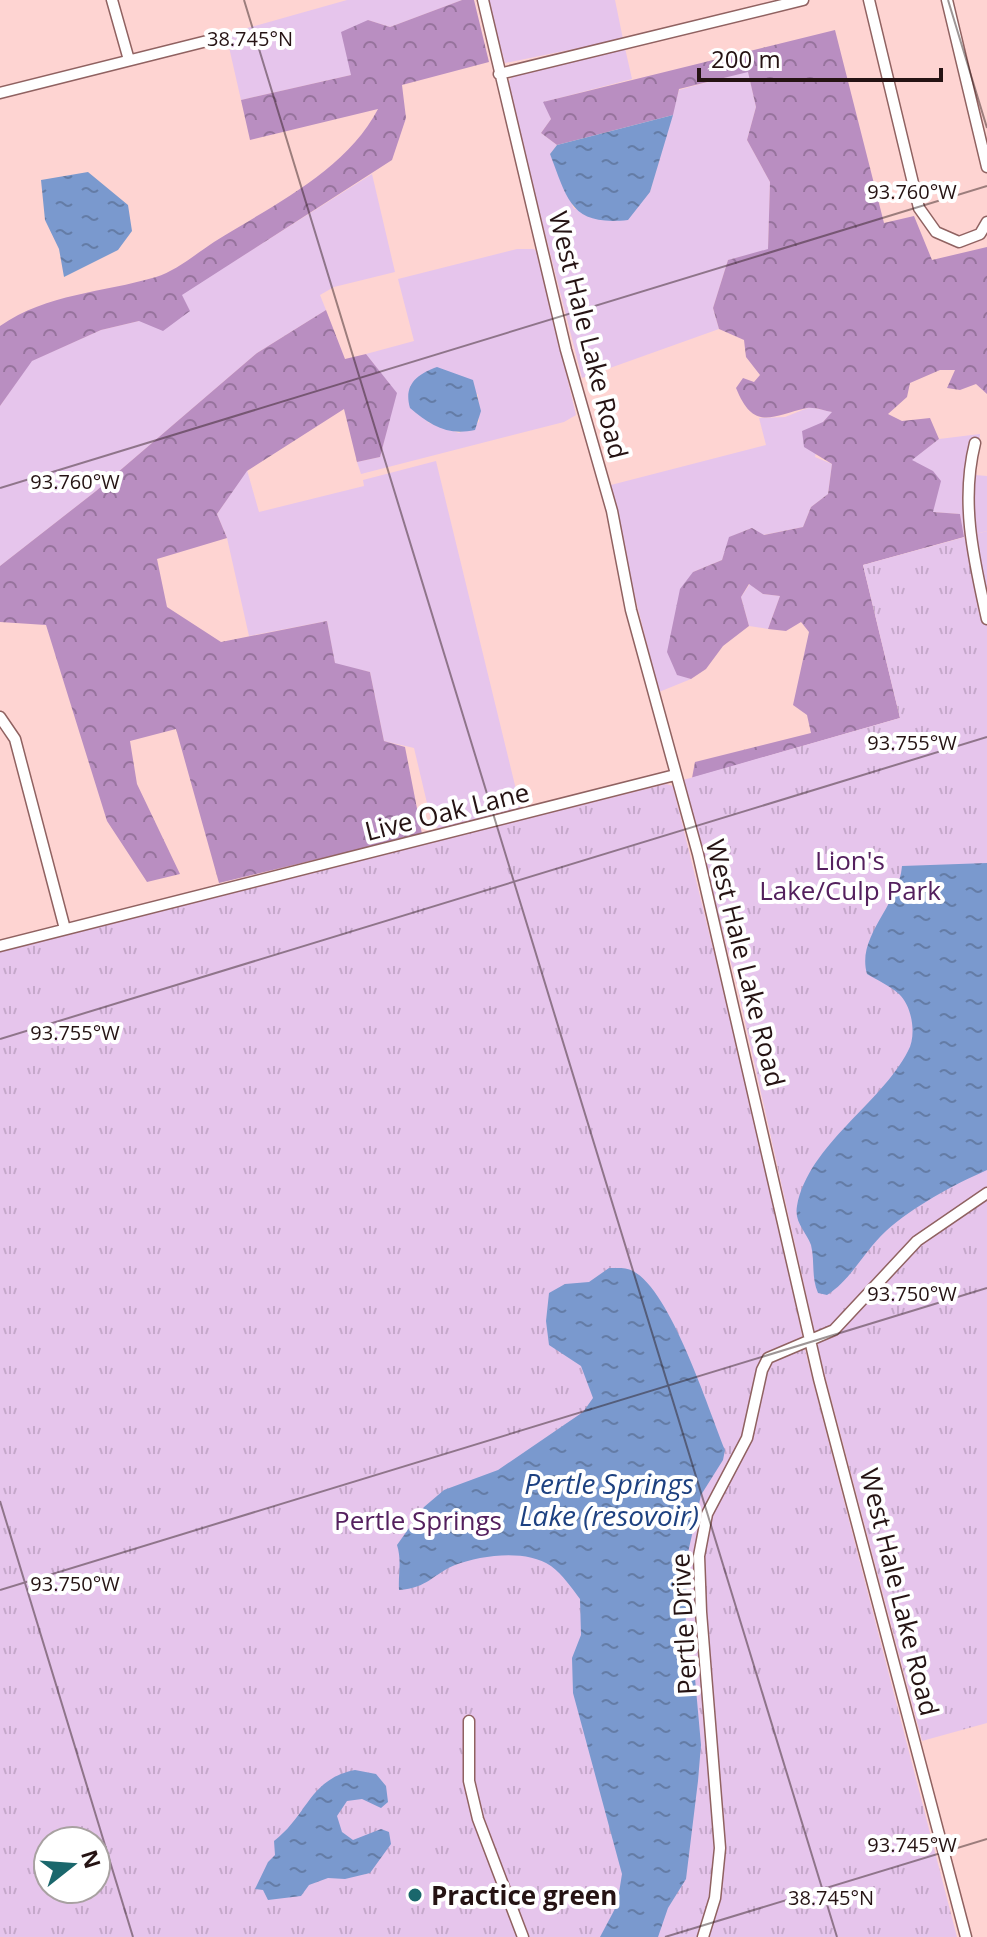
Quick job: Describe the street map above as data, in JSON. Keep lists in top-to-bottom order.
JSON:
{
  "streets": {
    "street": ["West Hale Lake Road", "Live Oak Lane", "Pertle Drive"]
  },
  "crossings": [
    ["West Hale Lake Road", "Live Oak Lane"],
    ["West Hale Lake Road", "Pertle Drive"]
  ],
  "water": ["Pertle Springs Lake (resovoir)"],
  "parks": ["Lion's Lake/Culp Park", "Pertle Springs"],
  "places": ["Practice green"],
  "scale_bar": "200 m",
  "north": "right",
  "coordinates": [
    "38.745°N",
    "93.760°W",
    "93.755°W",
    "93.750°W",
    "93.745°W"
  ]
}
